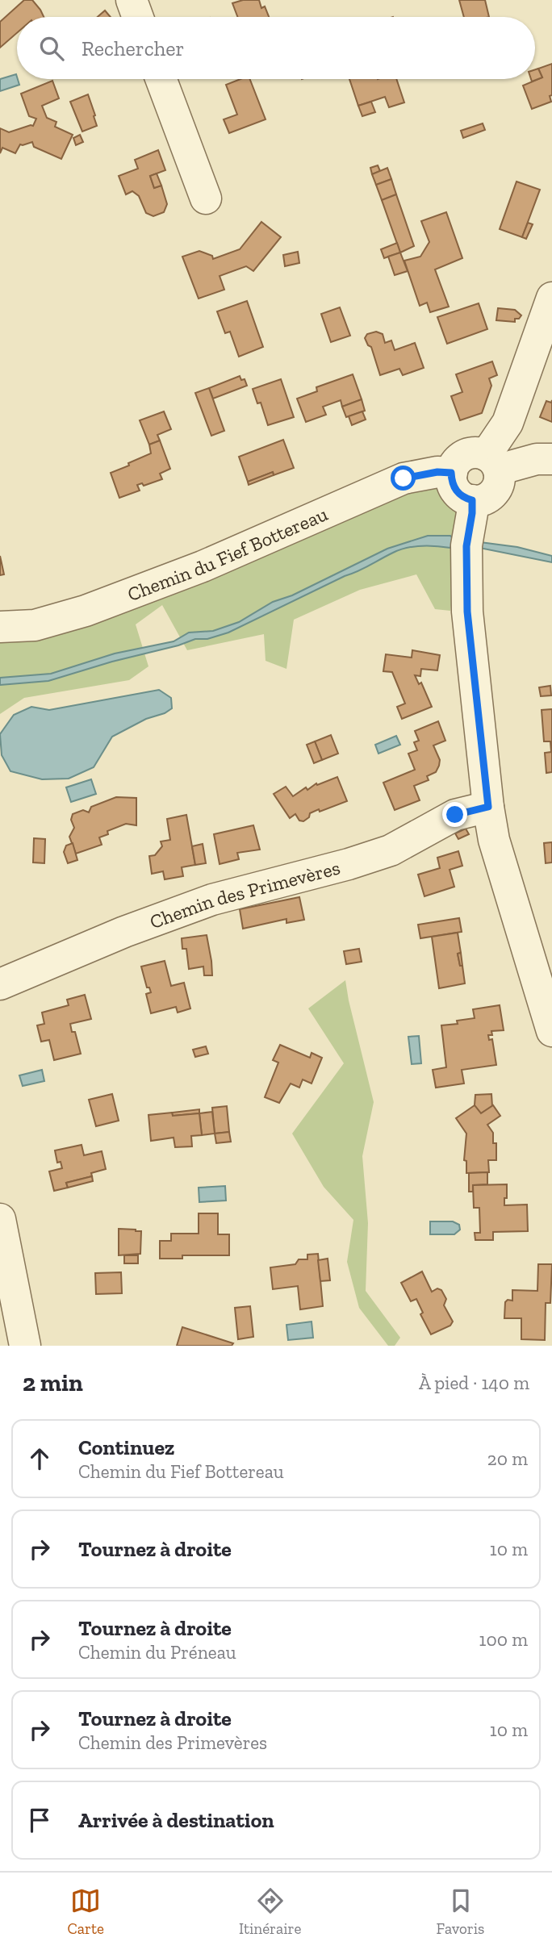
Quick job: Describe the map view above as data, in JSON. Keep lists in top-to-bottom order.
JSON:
{
  "streets": {
    "street": ["Chemin du Fief Bottereau", "Chemin des Primevères"]
  },
  "page": {
    "search": "Rechercher",
    "heading": ["2 min", "À pied · 140 m"],
    "list": [
      ["Continuez", "Chemin du Fief Bottereau", "20 m"],
      ["Tournez à droite", "10 m"],
      ["Tournez à droite", "Chemin du Préneau", "100 m"],
      ["Tournez à droite", "Chemin des Primevères", "10 m"],
      "Arrivée à destination"
    ],
    "nav": ["Carte", "Itinéraire", "Favoris"]
  }
}
